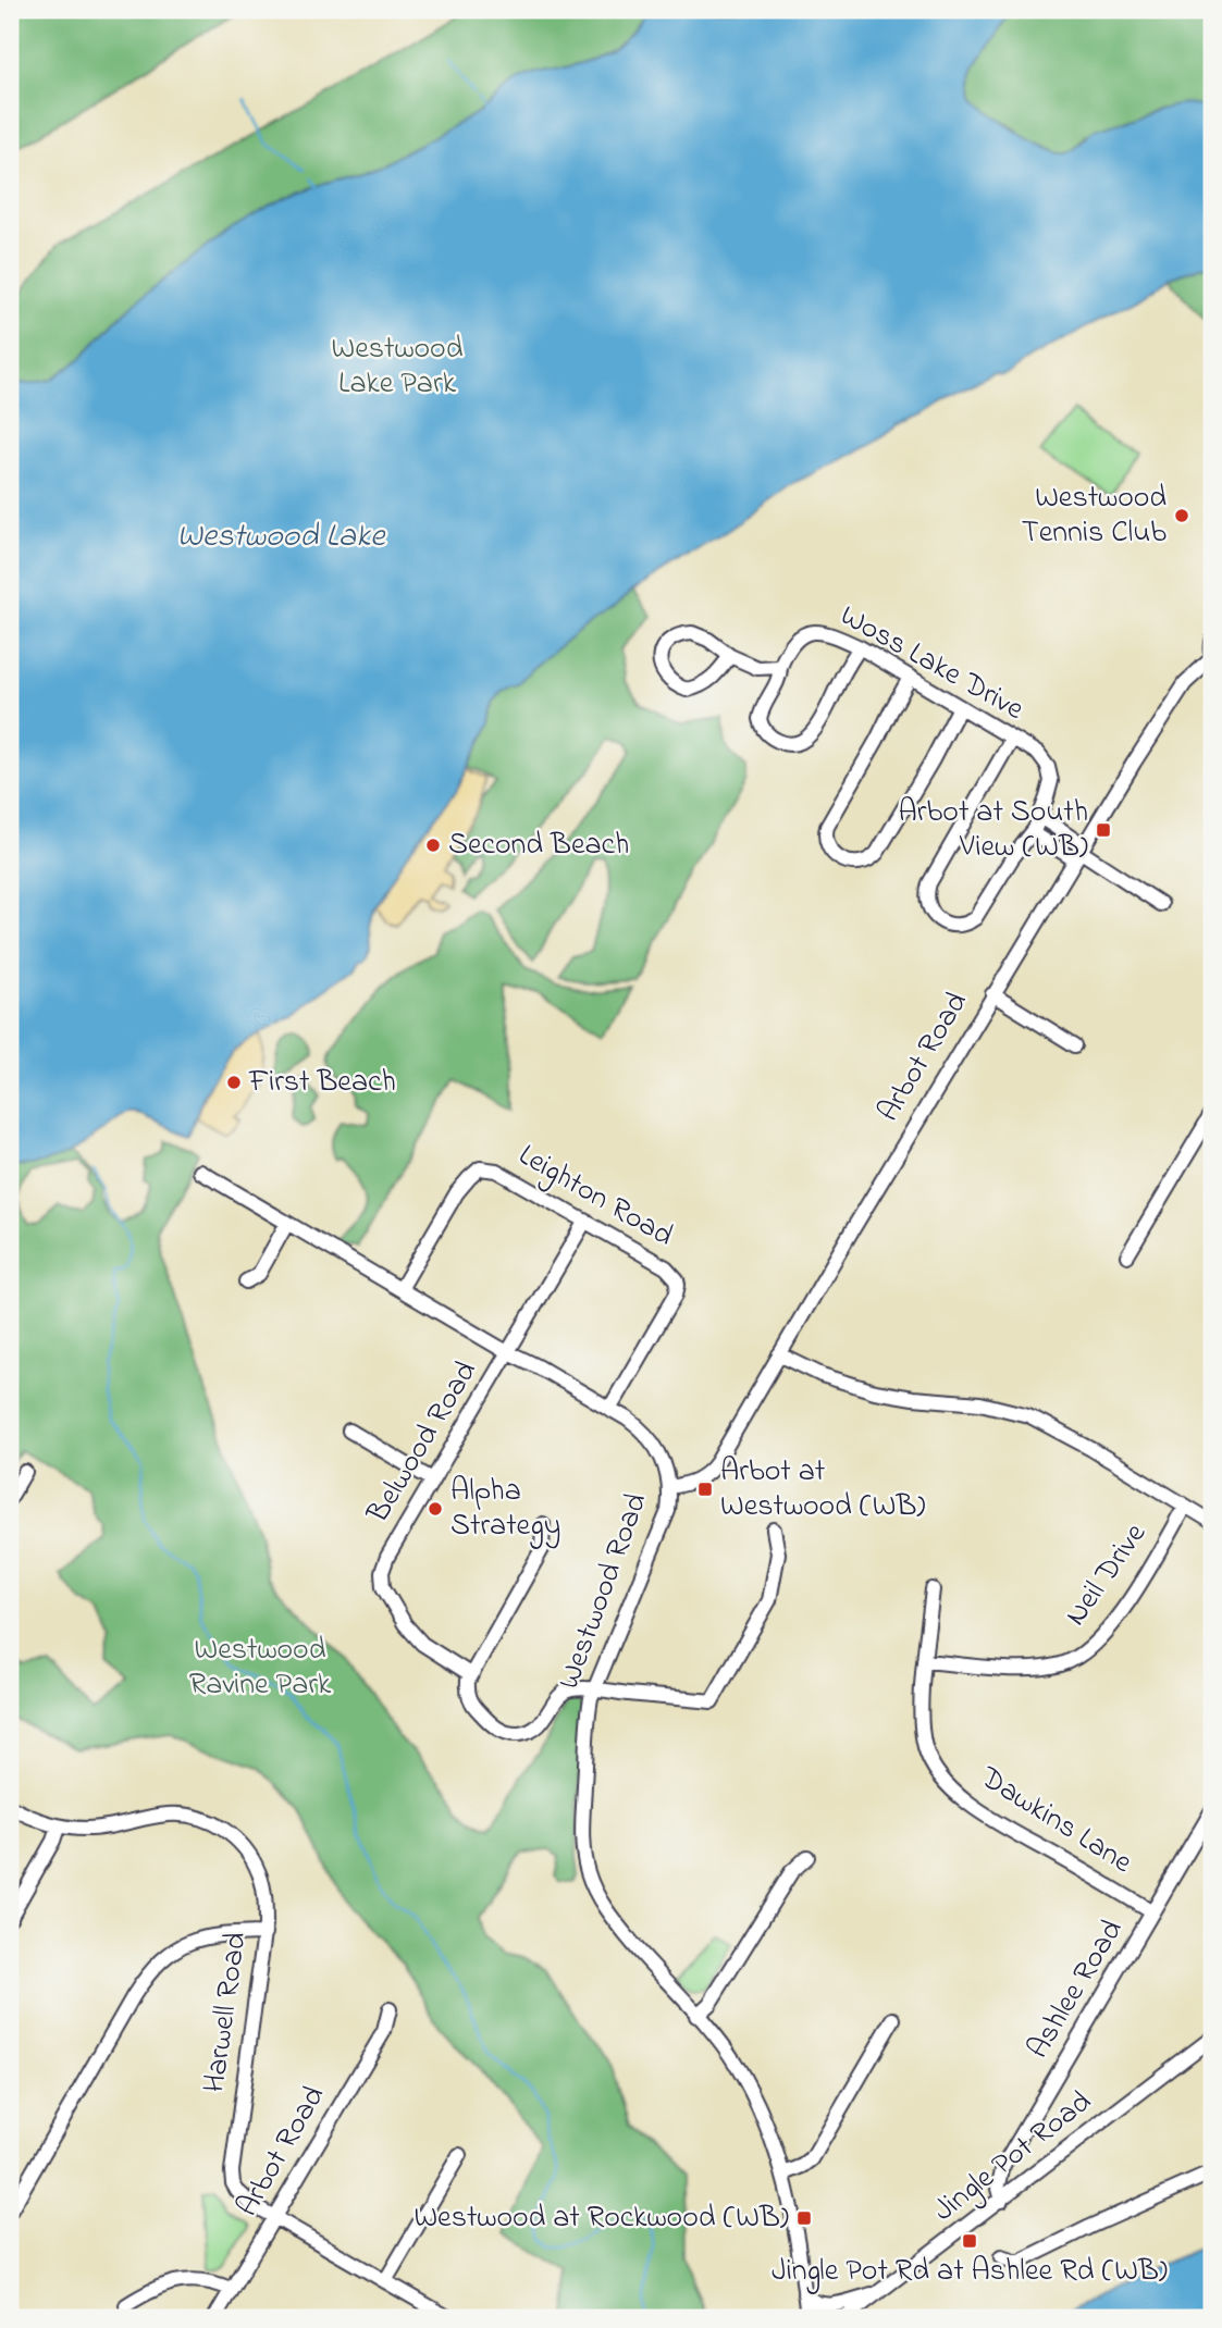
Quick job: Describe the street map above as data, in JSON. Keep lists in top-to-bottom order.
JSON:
{
  "streets": {
    "street": [
      "Woss Lake Drive",
      "Arbot Road",
      "Leighton Road",
      "Belwood Road",
      "Neil Drive",
      "Westwood Road",
      "Dawkins Lane",
      "Ashlee Road",
      "Harwell Road",
      "Jingle Pot Road"
    ]
  },
  "crossings": [
    ["Arbot Road", "Westwood Road"],
    ["Arbot Road", "Harwell Road"],
    ["Leighton Road", "Belwood Road"],
    ["Leighton Road", "Westwood Road"],
    ["Belwood Road", "Westwood Road"],
    ["Neil Drive", "Dawkins Lane"],
    ["Dawkins Lane", "Ashlee Road"],
    ["Ashlee Road", "Jingle Pot Road"]
  ],
  "water": ["Westwood Lake"],
  "parks": ["Westwood Lake Park", "Westwood Ravine Park"],
  "places": {
    "other": [
      "Westwood Tennis Club",
      "Second Beach",
      "First Beach",
      "Alpha Strategy"
    ],
    "transit": [
      "Arbot at South View (WB)",
      "Arbot at Westwood (WB)",
      "Westwood at Rockwood (WB)",
      "Jingle Pot Rd at Ashlee Rd (WB)"
    ]
  }
}
